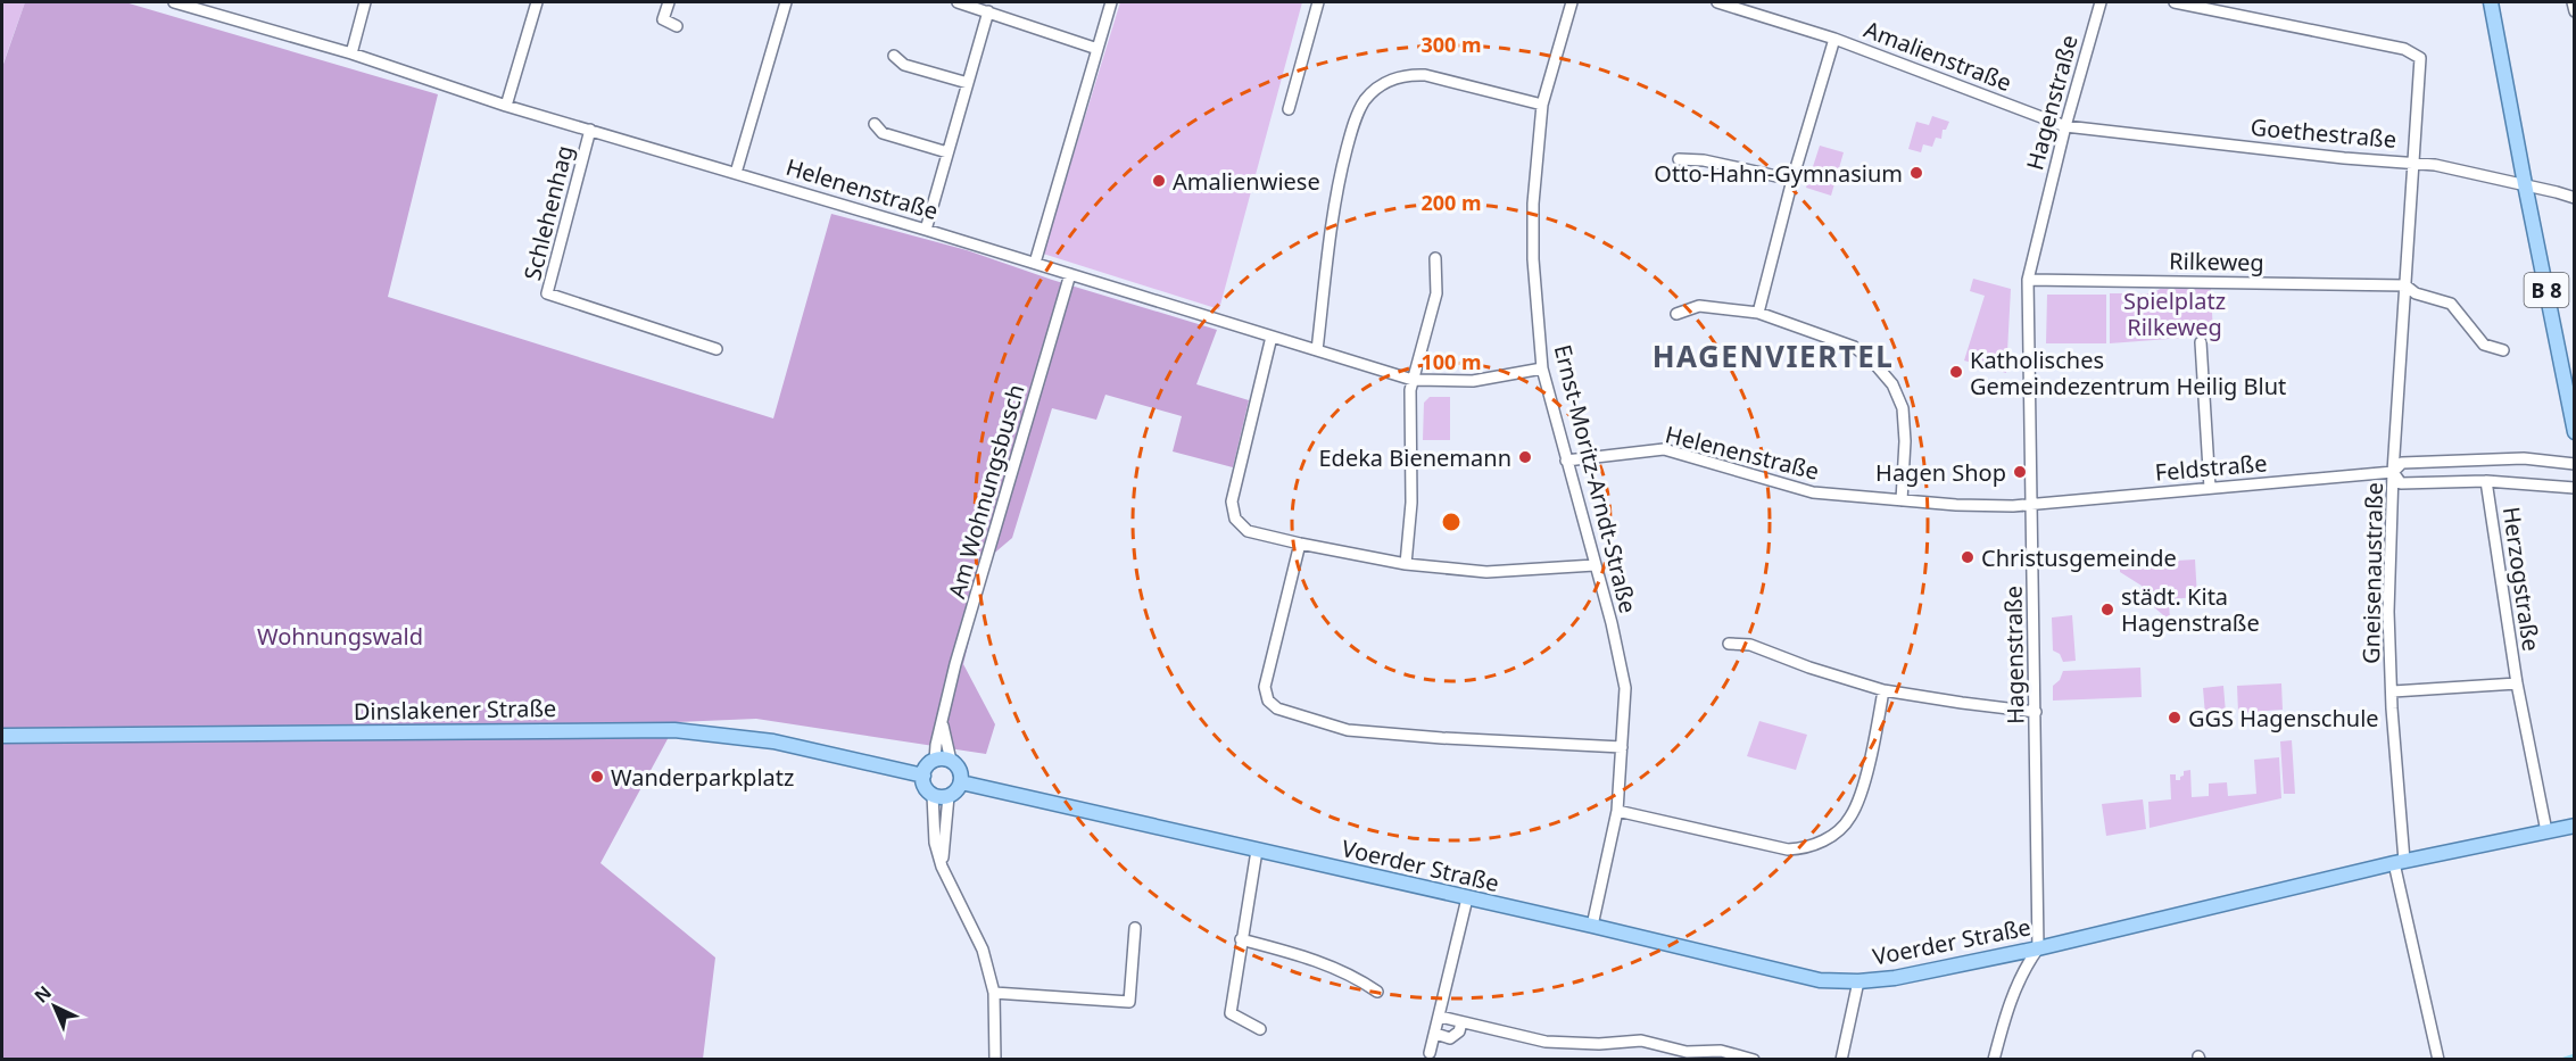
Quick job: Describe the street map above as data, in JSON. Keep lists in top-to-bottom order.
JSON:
{
  "streets": {
    "main road": ["B 8", "Dinslakener Straße", "Voerder Straße"],
    "street": [
      "Amalienstraße",
      "Hagenstraße",
      "Goethestraße",
      "Helenenstraße",
      "Schlehenhag",
      "Rilkeweg",
      "Feldstraße",
      "Ernst-Moritz-Arndt-Straße",
      "Am Wohnungsbusch",
      "Gneisenaustraße",
      "Herzogstraße"
    ]
  },
  "crossings": [
    ["Amalienstraße", "Hagenstraße"],
    ["Amalienstraße", "Goethestraße"],
    ["Hagenstraße", "Goethestraße"],
    ["Hagenstraße", "Helenenstraße"],
    ["Hagenstraße", "Rilkeweg"],
    ["Hagenstraße", "Feldstraße"],
    ["Hagenstraße", "Voerder Straße"],
    ["Goethestraße", "B 8"],
    ["Goethestraße", "Gneisenaustraße"],
    ["Helenenstraße", "Schlehenhag"],
    ["Helenenstraße", "Feldstraße"],
    ["Helenenstraße", "Ernst-Moritz-Arndt-Straße"],
    ["Helenenstraße", "Am Wohnungsbusch"],
    ["Rilkeweg", "Gneisenaustraße"],
    ["Feldstraße", "Gneisenaustraße"],
    ["Feldstraße", "Herzogstraße"],
    ["Ernst-Moritz-Arndt-Straße", "Voerder Straße"],
    ["Am Wohnungsbusch", "Dinslakener Straße"],
    ["Am Wohnungsbusch", "Voerder Straße"],
    ["Gneisenaustraße", "Herzogstraße"],
    ["Gneisenaustraße", "Voerder Straße"],
    ["Herzogstraße", "Voerder Straße"],
    ["Dinslakener Straße", "Voerder Straße"]
  ],
  "districts": ["HAGENVIERTEL"],
  "parks": ["Spielplatz Rilkeweg", "Wohnungswald"],
  "places": [
    "Otto-Hahn-Gymnasium",
    "Amalienwiese",
    "Katholisches Gemeindezentrum Heilig Blut",
    "Edeka Bienemann",
    "Hagen Shop",
    "Christusgemeinde",
    "städt. Kita Hagenstraße",
    "GGS Hagenschule",
    "Wanderparkplatz"
  ],
  "north": "top left",
  "rings": ["300 m", "200 m", "100 m"]
}
